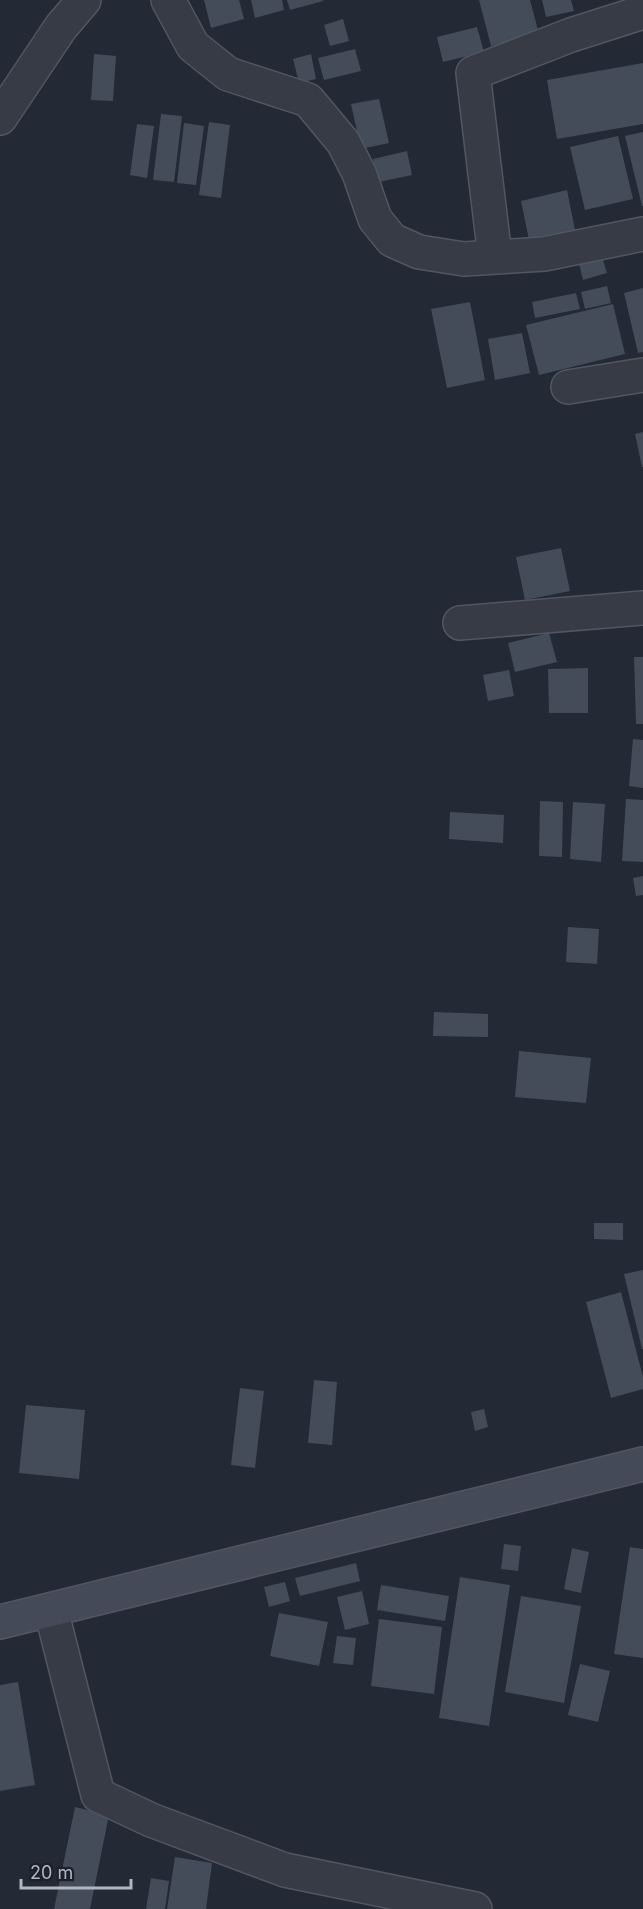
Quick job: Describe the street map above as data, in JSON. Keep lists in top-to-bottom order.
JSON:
{
  "scale_bar": "20 m"
}
